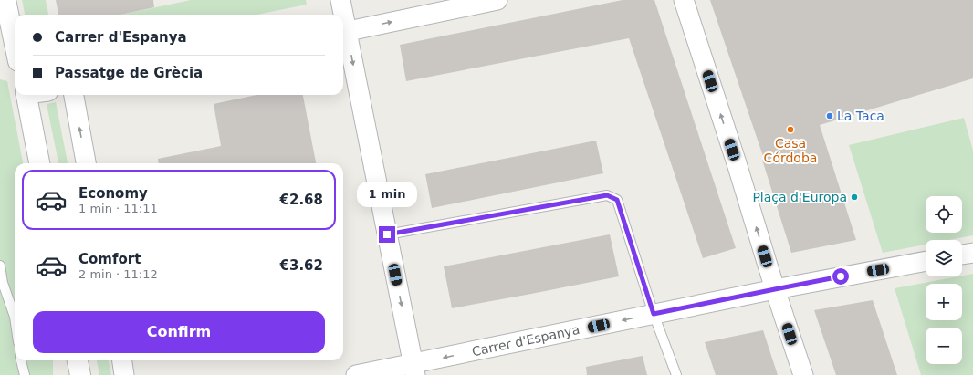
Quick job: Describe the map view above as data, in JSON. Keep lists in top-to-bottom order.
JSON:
{
  "streets": {
    "street": ["Carrer d'Espanya"]
  },
  "one_way": ["Carrer d'Espanya"],
  "places": ["La Taca", "Casa Córdoba", "Plaça d'Europa"],
  "page": {
    "banner": ["Carrer d'Espanya", "Passatge de Grècia"],
    "list": [
      {
        "name": "Economy",
        "note": "1 min · 11:11",
        "value": "€2.68"
      },
      {
        "name": "Comfort",
        "note": "2 min · 11:12",
        "value": "€3.62"
      }
    ],
    "bubble": "1 min",
    "map_buttons": ["+", "−"],
    "buttons": "Confirm"
  }
}
